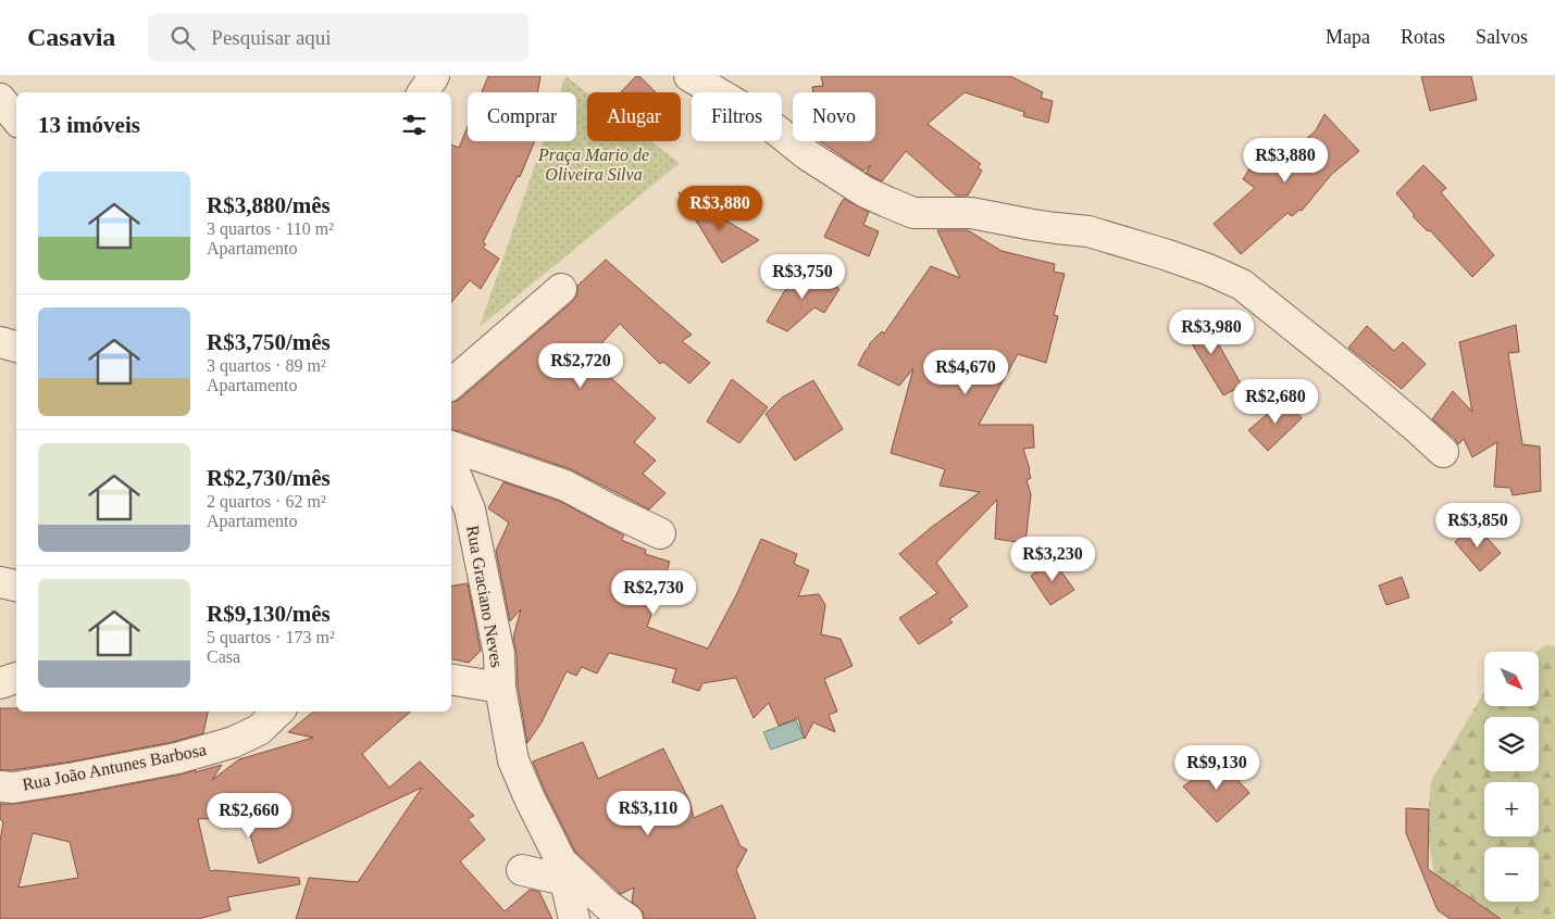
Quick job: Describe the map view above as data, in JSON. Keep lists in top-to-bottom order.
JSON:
{
  "streets": {
    "street": ["Rua Graciano Neves", "Rua João Antunes Barbosa"]
  },
  "parks": ["Praça Mario de Oliveira Silva"],
  "north": "bottom right",
  "page": {
    "header": "Casavia",
    "search": "Pesquisar aqui",
    "nav": ["Mapa", "Rotas", "Salvos"],
    "chip": [
      "Comprar",
      "Alugar",
      "Filtros",
      "Novo"
    ],
    "heading": "13 imóveis",
    "price": [
      "R$3,880",
      "R$3,880",
      "R$3,750",
      "R$3,980",
      "R$2,720",
      "R$4,670",
      "R$2,680",
      "R$3,850",
      "R$3,230",
      "R$2,730",
      "R$9,130",
      "R$3,110",
      "R$2,660"
    ],
    "list": [
      {
        "name": "R$3,880/mês",
        "note": "3 quartos · 110 m² · Apartamento"
      },
      {
        "name": "R$3,750/mês",
        "note": "3 quartos · 89 m² · Apartamento"
      },
      {
        "name": "R$2,730/mês",
        "note": "2 quartos · 62 m² · Apartamento"
      },
      {
        "name": "R$9,130/mês",
        "note": "5 quartos · 173 m² · Casa"
      }
    ],
    "map_buttons": ["+", "−"]
  }
}
